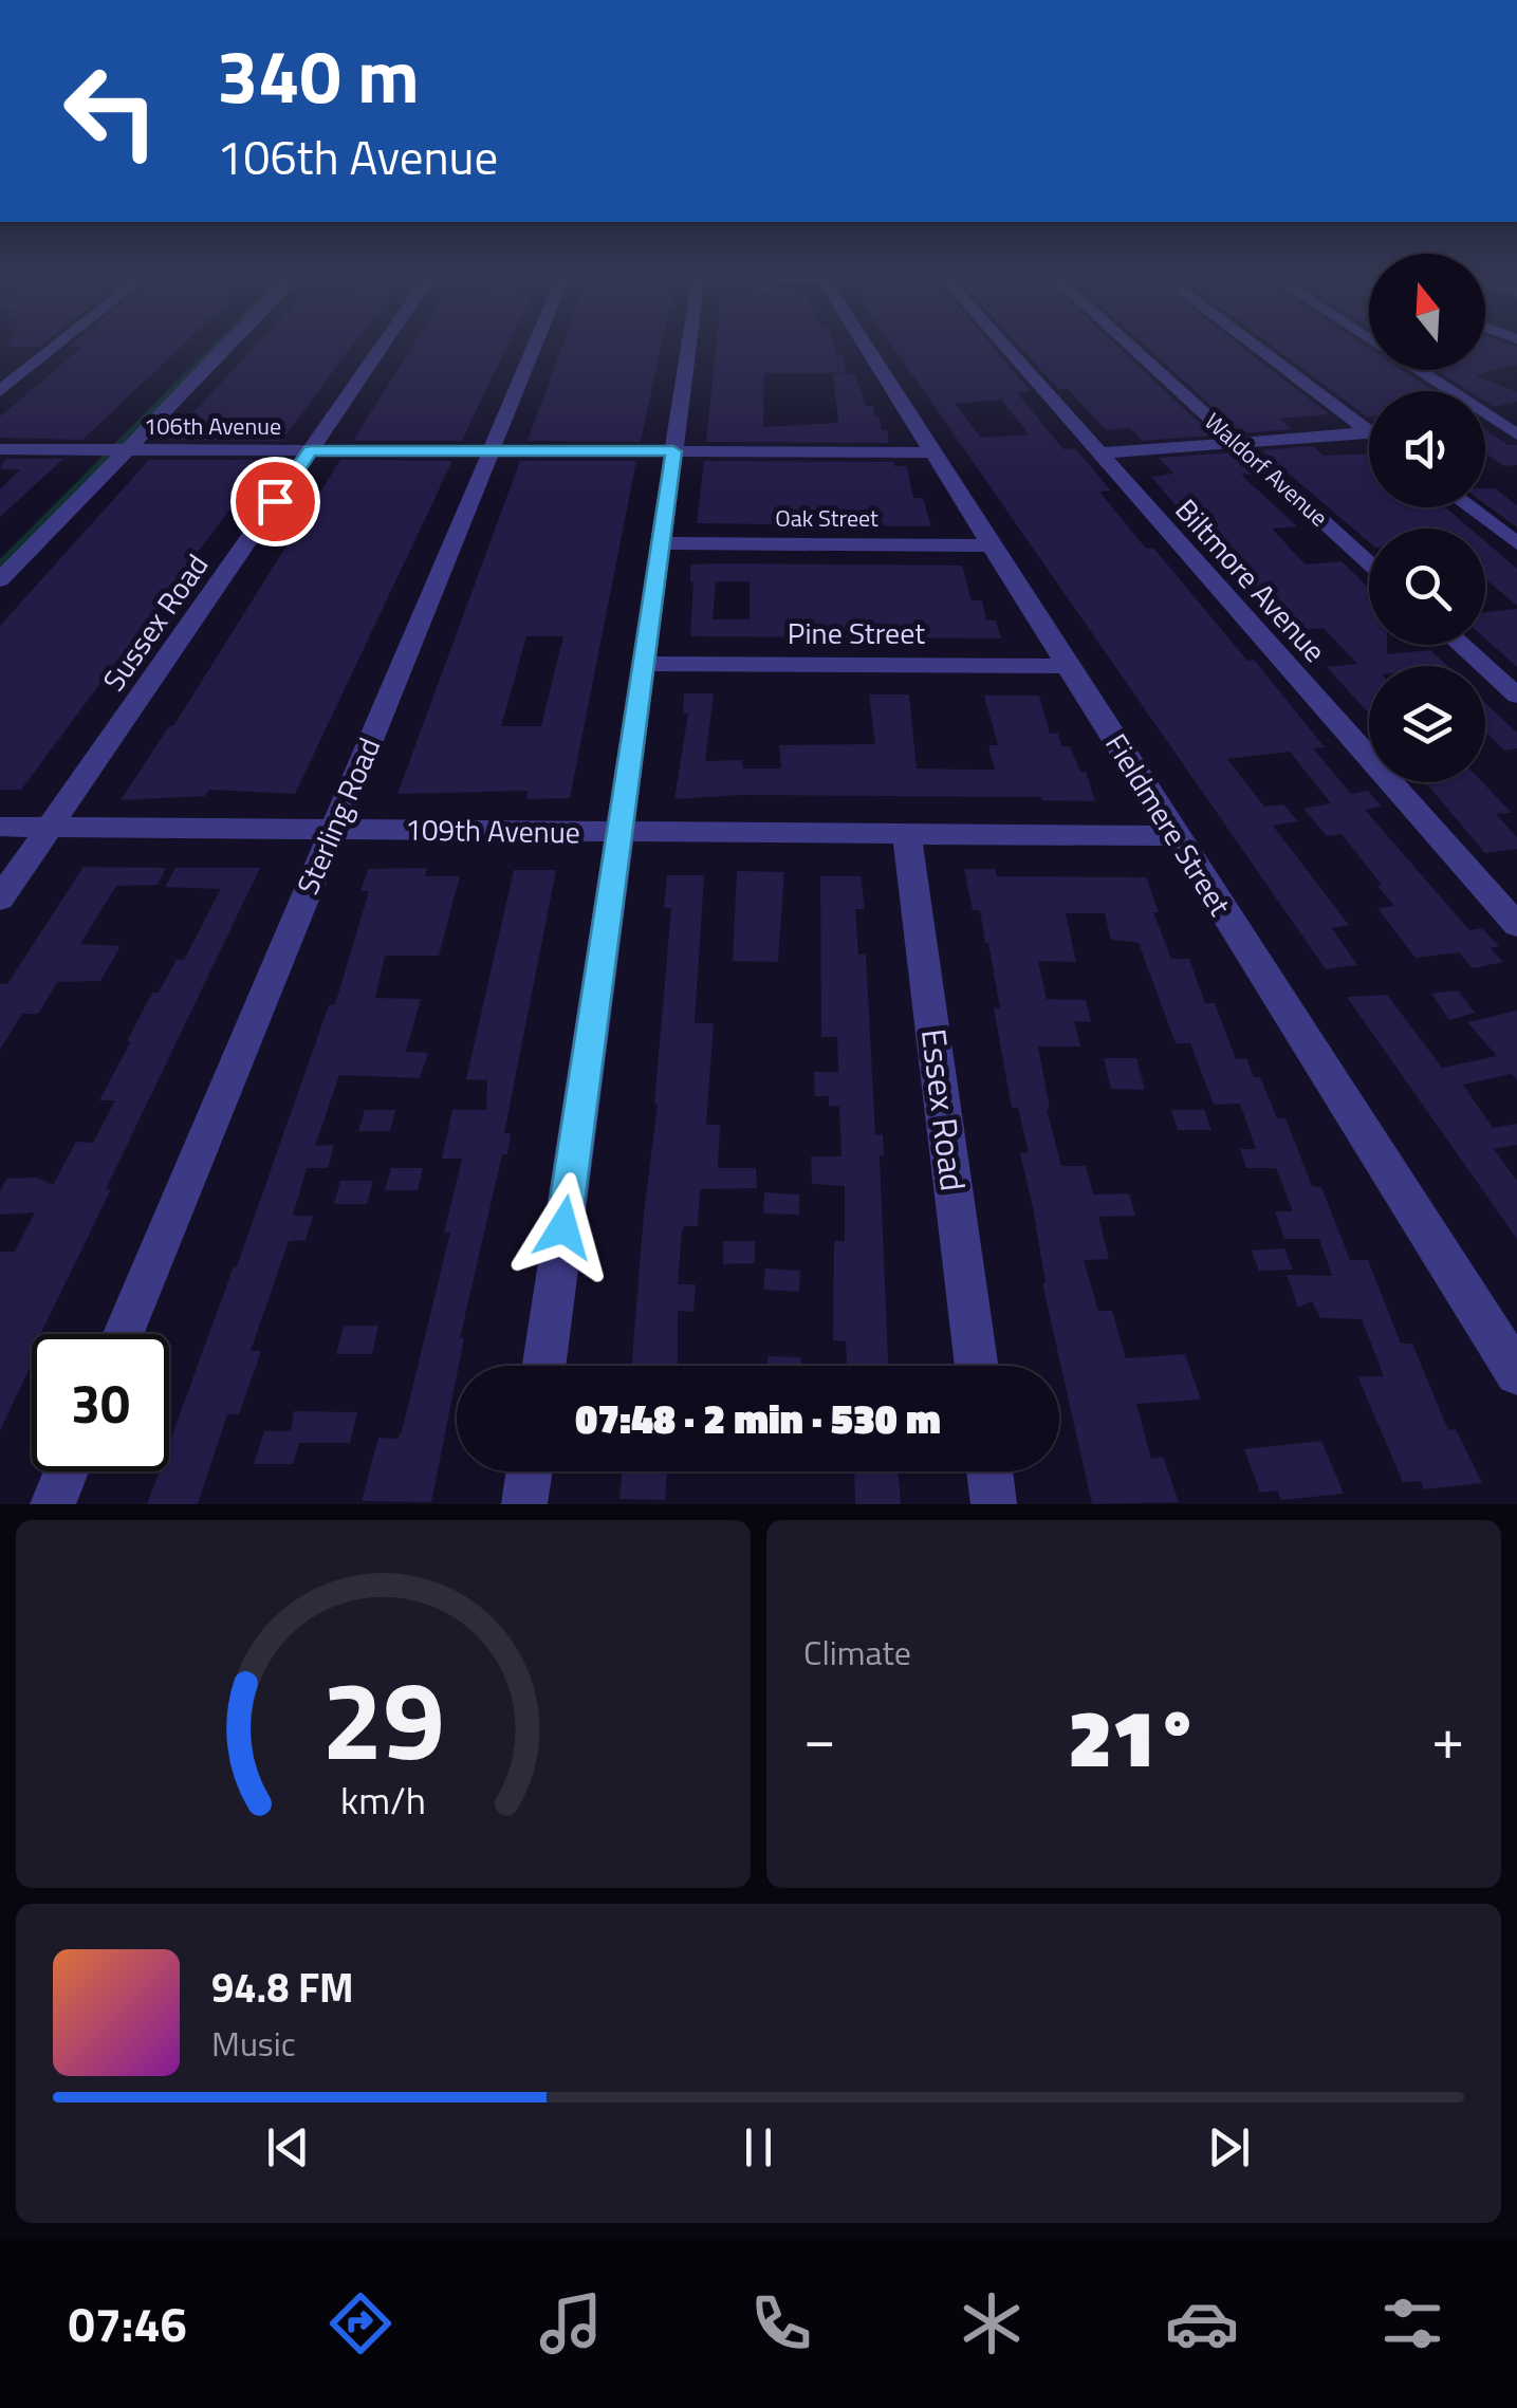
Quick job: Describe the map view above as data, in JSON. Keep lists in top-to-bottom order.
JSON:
{
  "streets": {
    "street": [
      "106th Avenue",
      "Waldorf Avenue",
      "Oak Street",
      "Biltmore Avenue",
      "Sussex Road",
      "Pine Street",
      "Sterling Road",
      "Fieldmere Street",
      "109th Avenue",
      "Essex Road"
    ]
  },
  "crossings": [
    ["106th Avenue", "Sussex Road"],
    ["106th Avenue", "Sterling Road"],
    ["106th Avenue", "Fieldmere Street"],
    ["Oak Street", "Fieldmere Street"],
    ["Sussex Road", "109th Avenue"],
    ["Pine Street", "Fieldmere Street"],
    ["Sterling Road", "109th Avenue"],
    ["Fieldmere Street", "109th Avenue"],
    ["109th Avenue", "Essex Road"]
  ],
  "north": "top",
  "page": {
    "turn": ["340 m", "106th Avenue"],
    "limit": "30",
    "trip": "07:48 · 2 min · 530 m",
    "tile": "Climate",
    "heat": ["−", "21°", "+"],
    "song": ["94.8 FM", "Music"],
    "tabs": "07:46",
    "gauge": ["29", "km/h"]
  }
}
